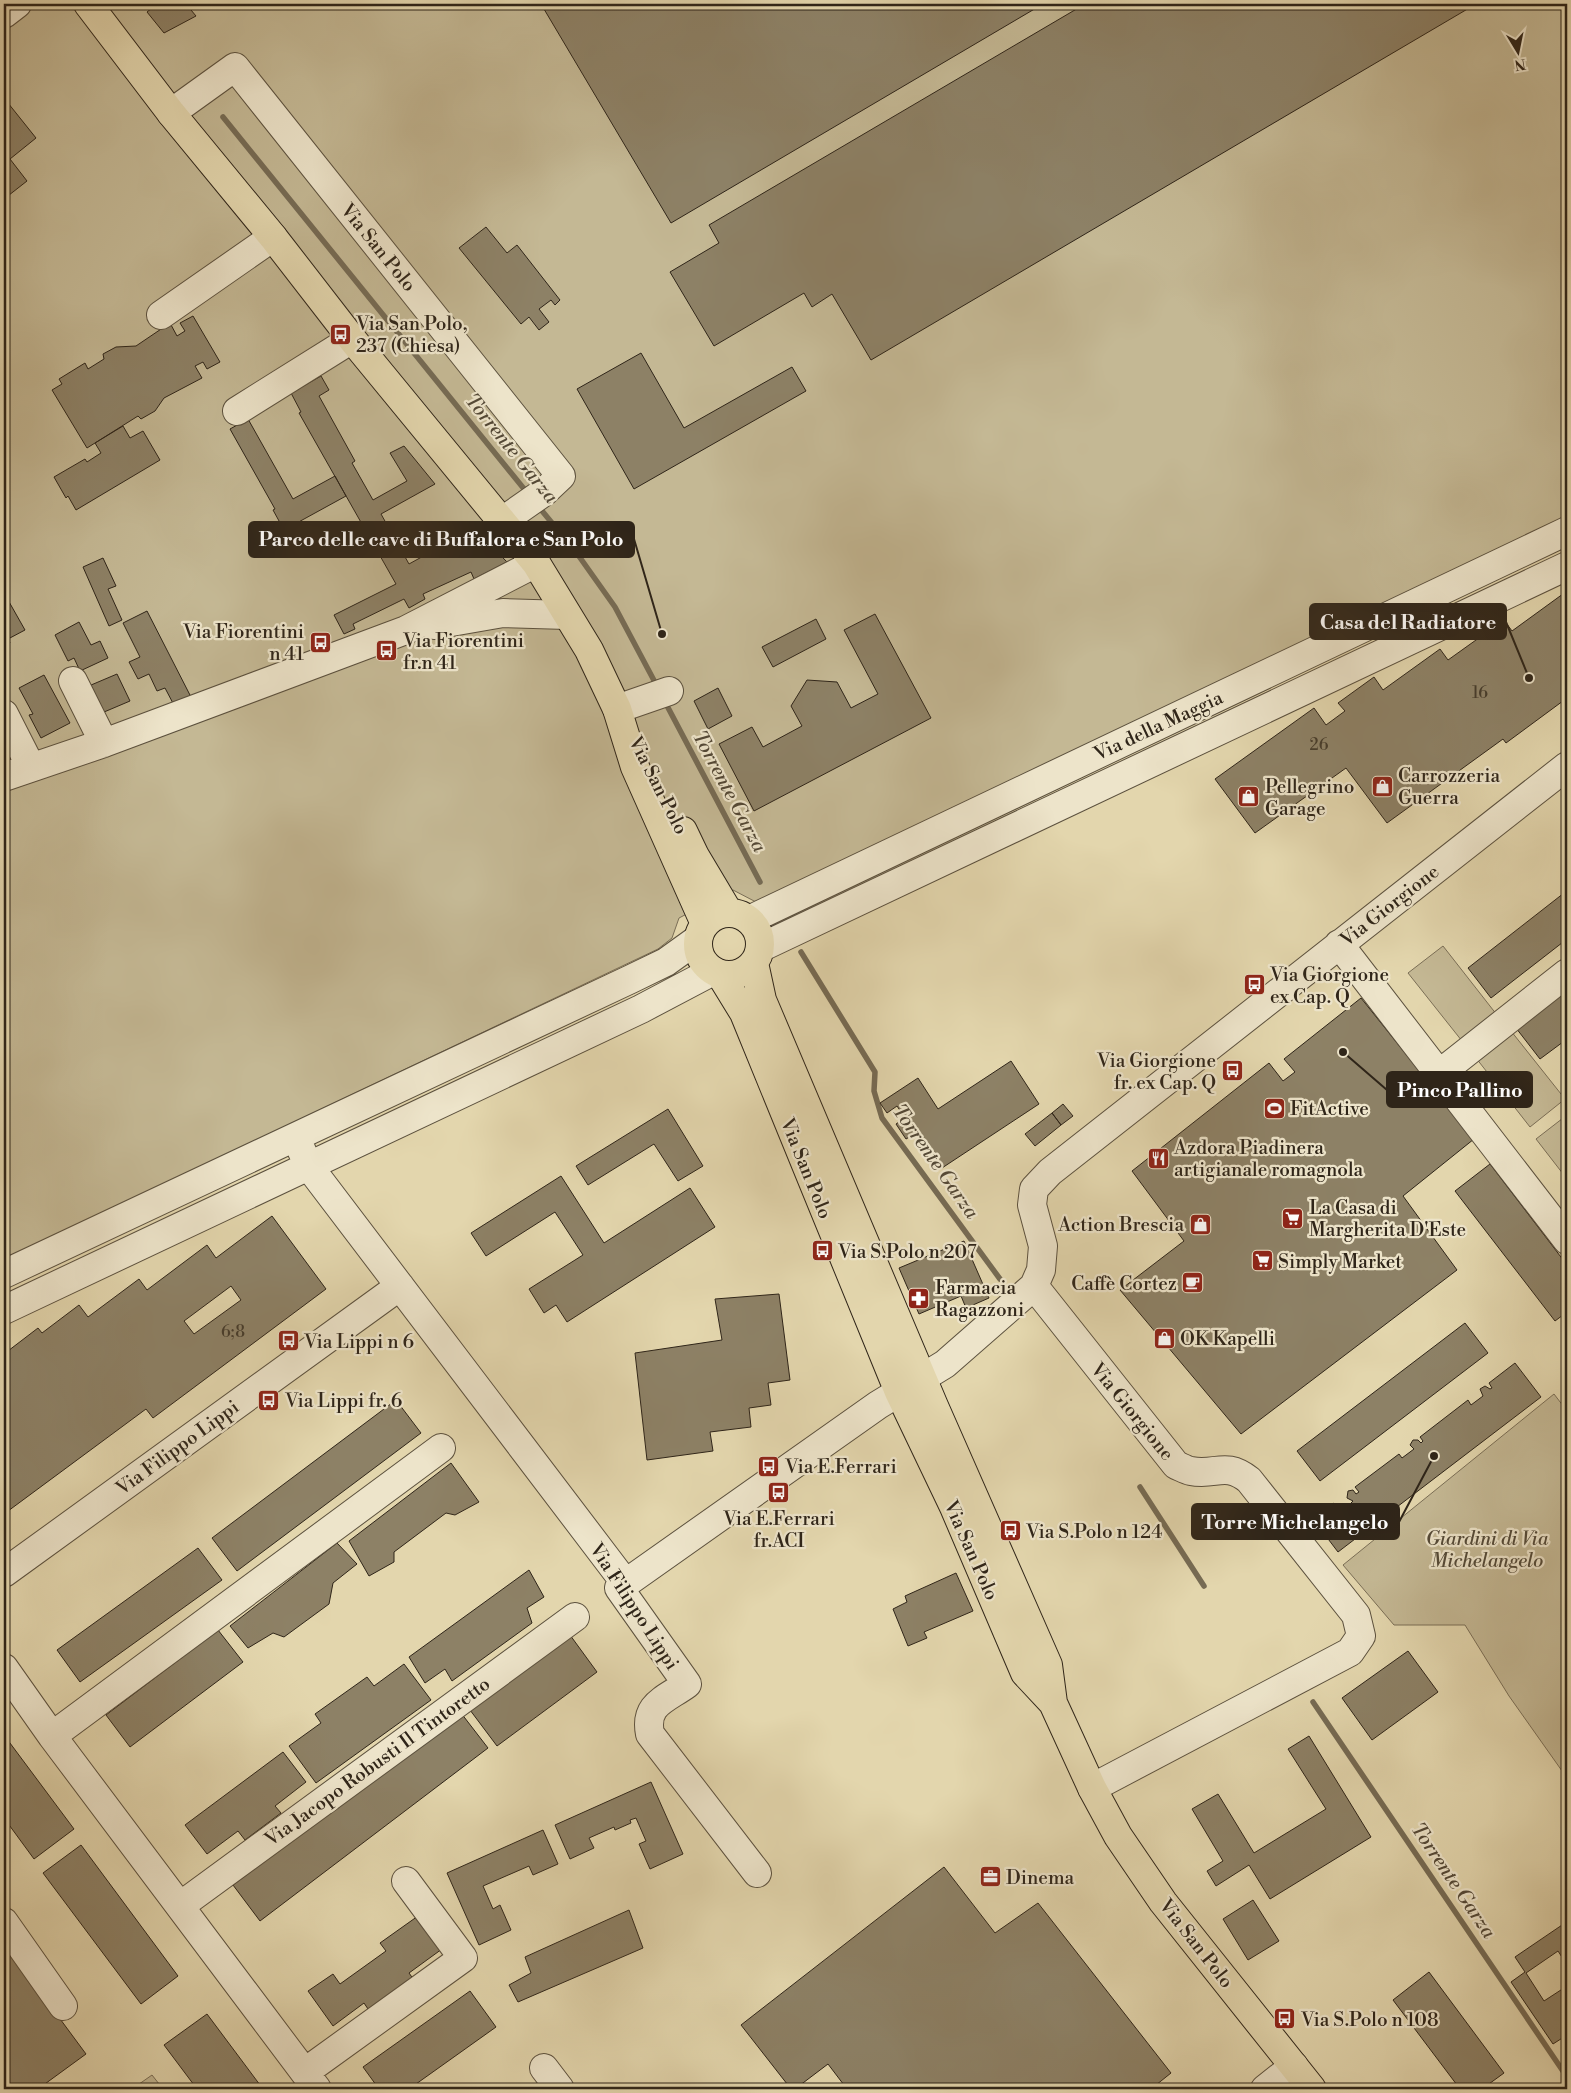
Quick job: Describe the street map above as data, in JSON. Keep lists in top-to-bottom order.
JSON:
{
  "streets": {
    "main road": ["Via San Polo"],
    "street": [
      "Via della Maggia",
      "Via Giorgione",
      "Via Filippo Lippi",
      "Via Jacopo Robusti Il Tintoretto"
    ]
  },
  "crossings": [
    ["Via San Polo", "Via della Maggia"],
    ["Via San Polo", "Via Giorgione"],
    ["Via della Maggia", "Via Filippo Lippi"]
  ],
  "water": ["Torrente Garza"],
  "parks": ["Giardini di Via Michelangelo"],
  "places": {
    "bus stop": [
      "Via San Polo, 237 (Chiesa)",
      "Via Fiorentini n 41",
      "Via Fiorentini fr.n 41",
      "Via Giorgione ex Cap. Q",
      "Via Giorgione fr. ex Cap. Q",
      "Via S.Polo n 207",
      "Via Lippi n 6",
      "Via Lippi fr. 6",
      "Via E.Ferrari",
      "Via E.Ferrari fr.ACI",
      "Via S.Polo n 124",
      "Via S.Polo n 108"
    ],
    "other": [
      "Parco delle cave di Buffalora e San Polo",
      "Casa del Radiatore",
      "Pinco Pallino",
      "Torre Michelangelo"
    ],
    "shop": [
      "Carrozzeria Guerra",
      "Pellegrino Garage",
      "Action Brescia",
      "OK Kapelli"
    ],
    "sports": ["FitActive"],
    "restaurant": ["Azdora Piadinera artigianale romagnola"],
    "supermarket": ["La Casa di Margherita D'Este", "Simply Market"],
    "cafe": ["Caffè Cortez"],
    "pharmacy": ["Farmacia Ragazzoni"],
    "office": ["Dinema"]
  },
  "house_numbers": ["16", "26", "6;8"],
  "north": "bottom"
}
